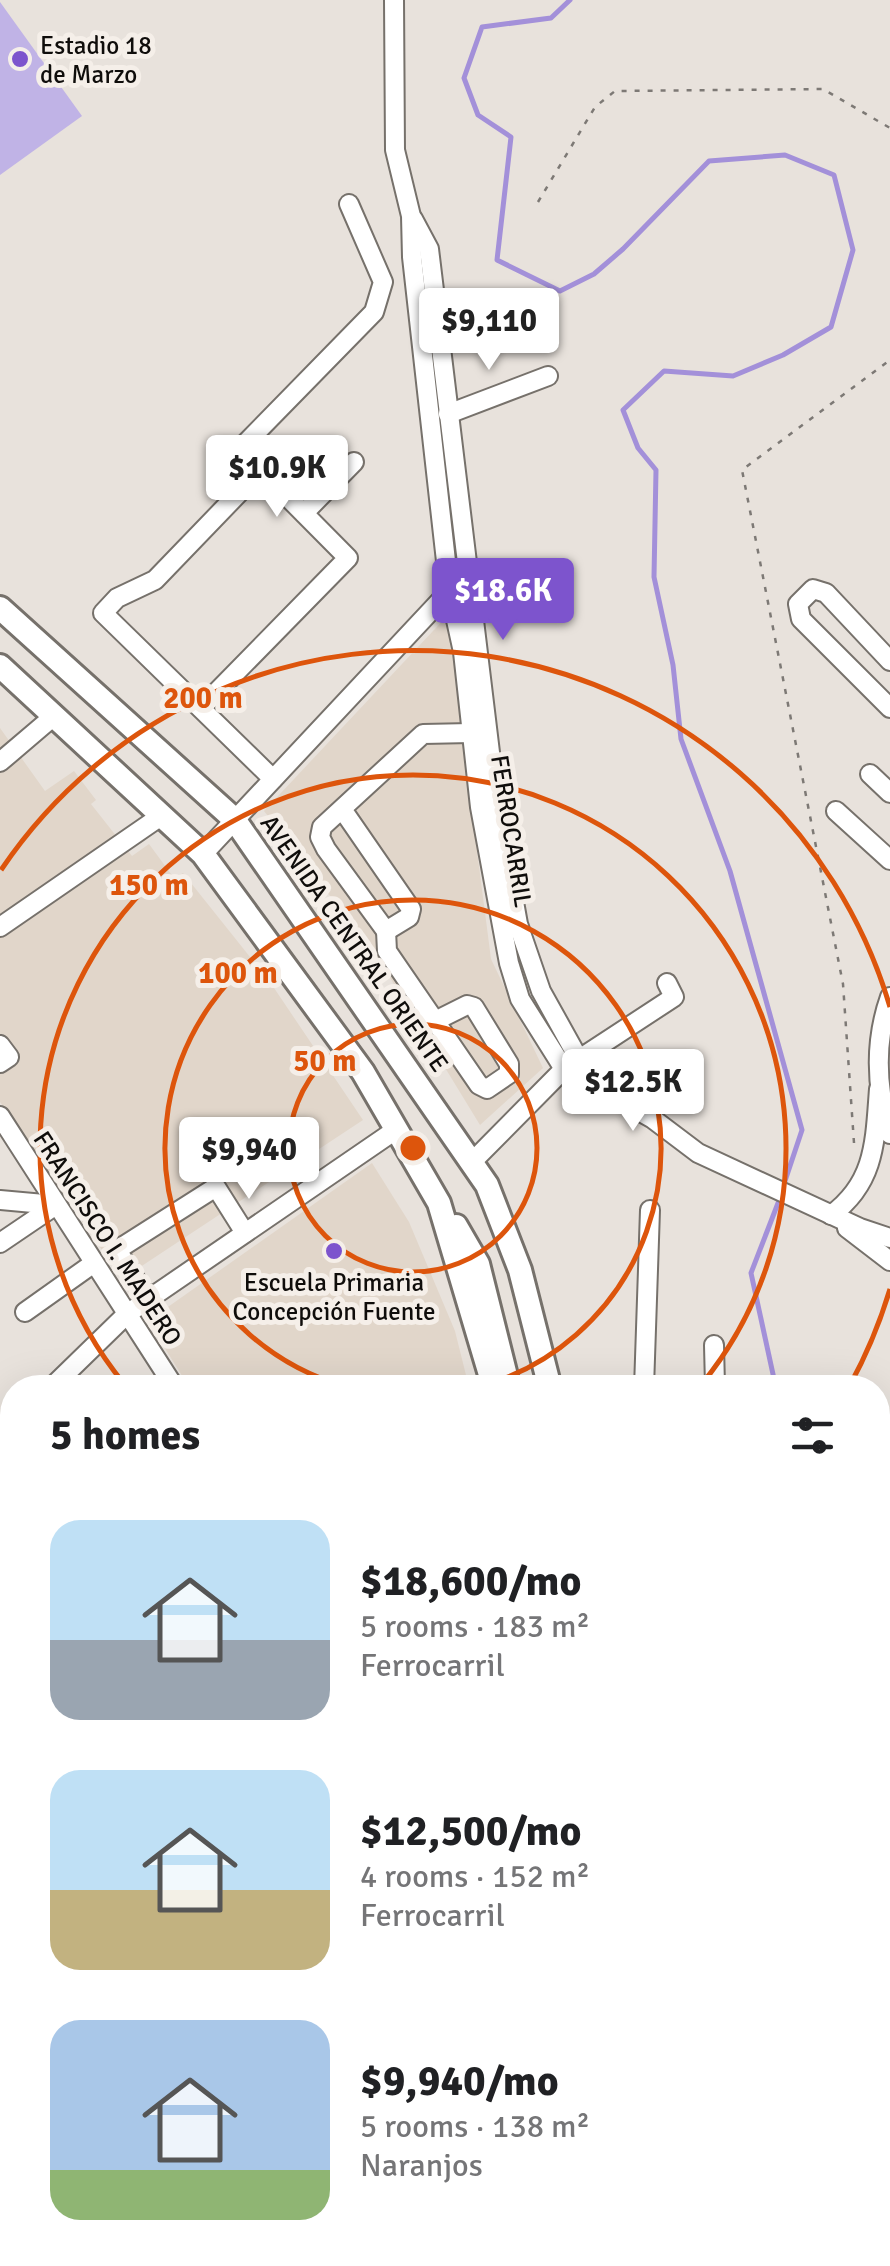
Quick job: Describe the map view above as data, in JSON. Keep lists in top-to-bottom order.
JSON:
{
  "streets": {
    "main road": ["AVENIDA CENTRAL ORIENTE"],
    "street": ["FERROCARRIL", "FRANCISCO I. MADERO"]
  },
  "places": ["Estadio 18 de Marzo", "Escuela Primaria Concepción Fuente"],
  "page": {
    "price": [
      "$9,110",
      "$10.9K",
      "$18.6K",
      "$12.5K",
      "$9,940"
    ],
    "heading": "5 homes",
    "list": [
      {
        "name": "$18,600/mo",
        "note": "5 rooms · 183 m² · Ferrocarril"
      },
      {
        "name": "$12,500/mo",
        "note": "4 rooms · 152 m² · Ferrocarril"
      },
      {
        "name": "$9,940/mo",
        "note": "5 rooms · 138 m² · Naranjos"
      }
    ]
  },
  "rings": [
    "200 m",
    "150 m",
    "100 m",
    "50 m"
  ]
}
